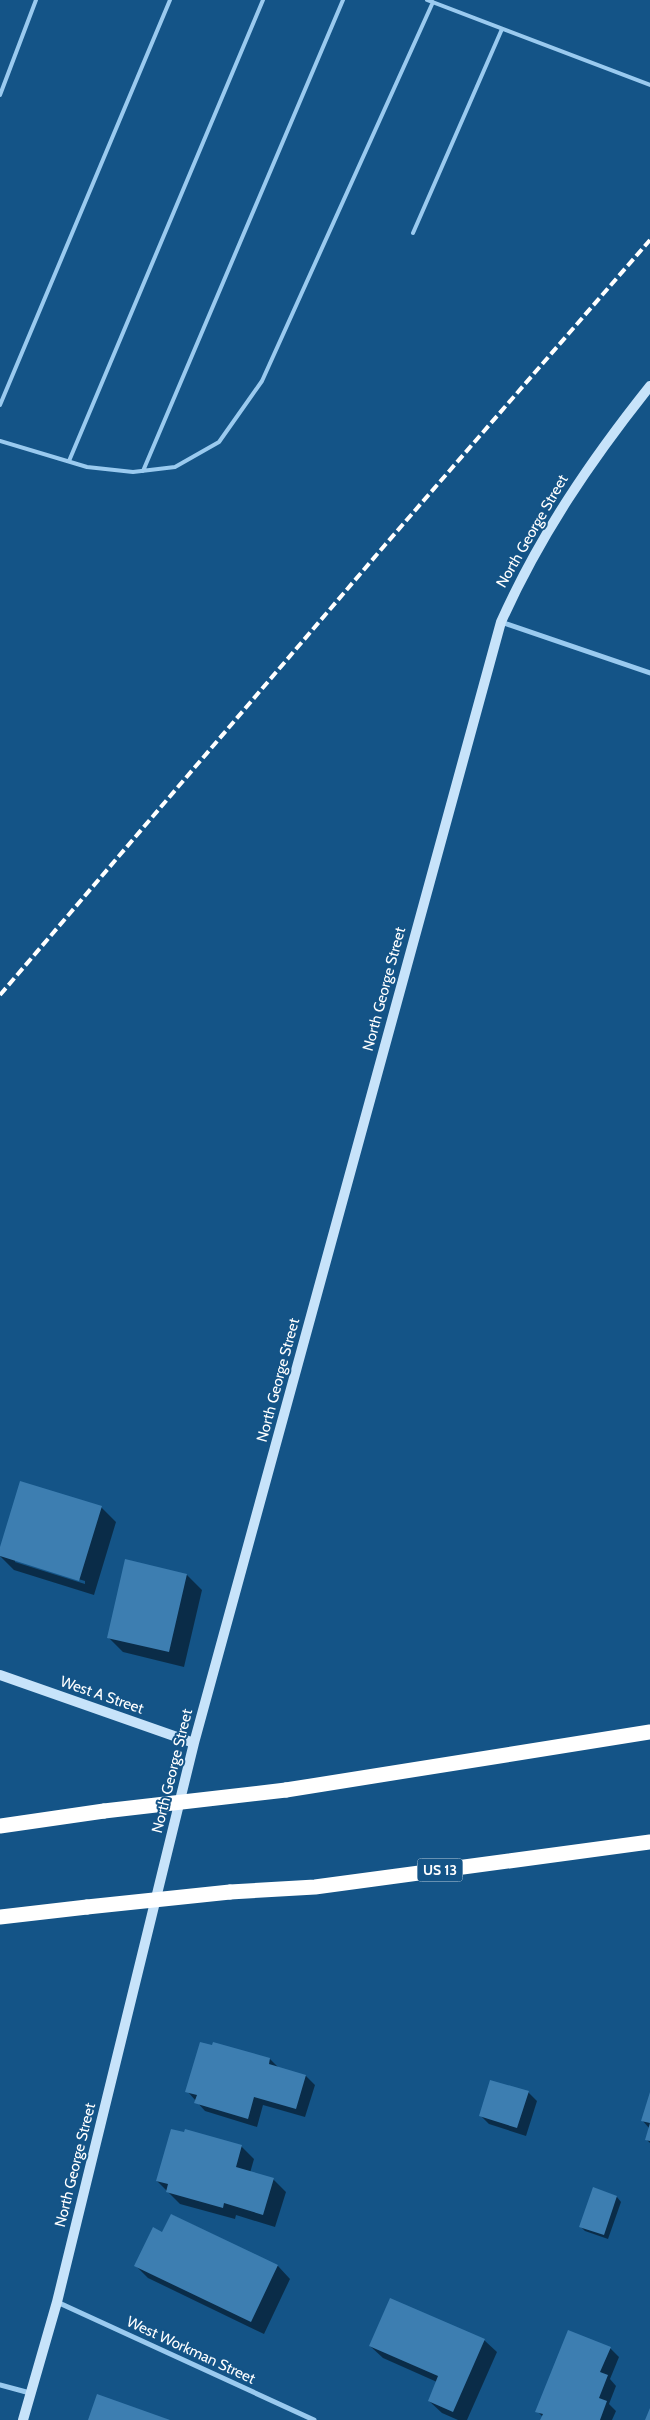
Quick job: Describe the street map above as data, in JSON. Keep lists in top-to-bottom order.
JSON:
{
  "streets": {
    "highway": ["US 13"],
    "main road": ["North George Street", "West A Street"],
    "street": ["West Workman Street"]
  },
  "crossings": [
    ["North George Street", "West A Street"],
    ["North George Street", "West Workman Street"]
  ]
}
